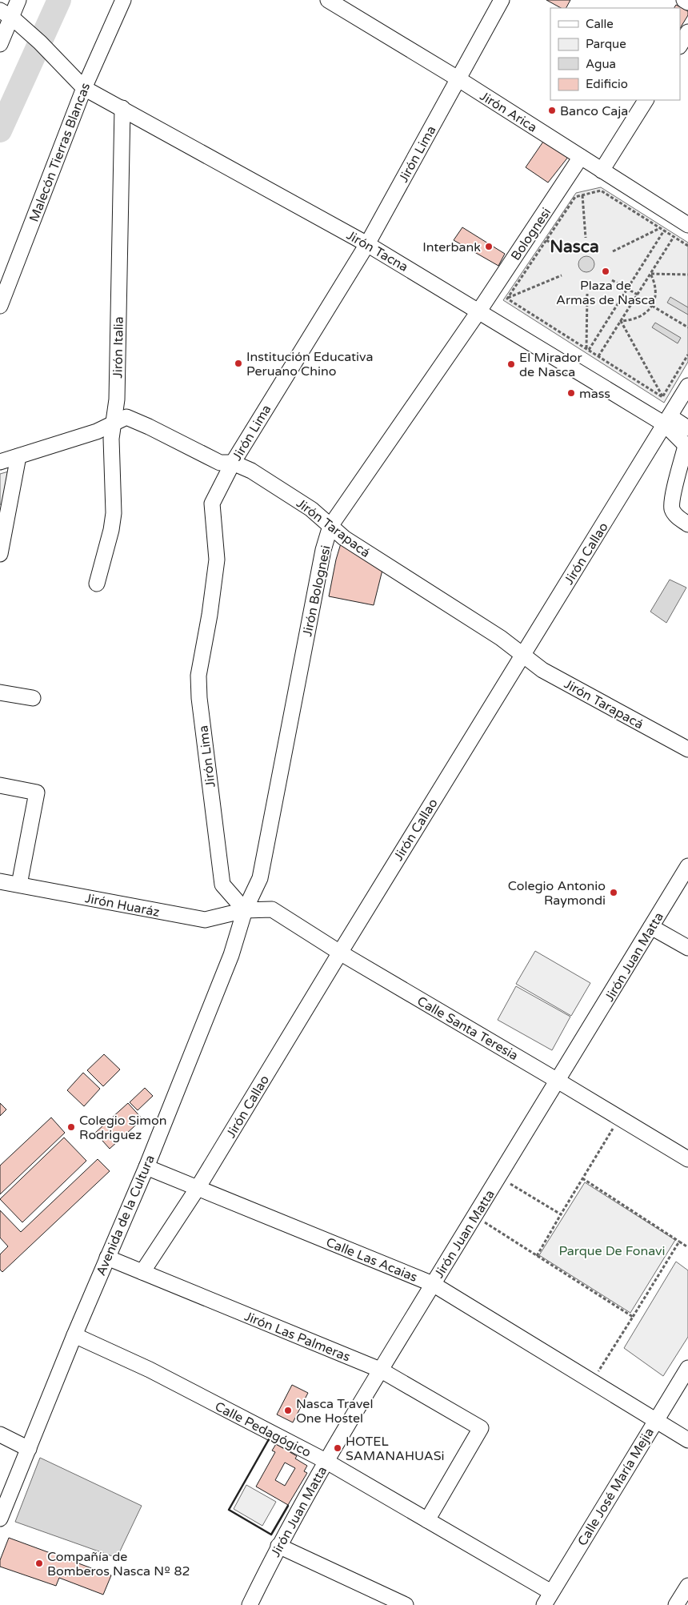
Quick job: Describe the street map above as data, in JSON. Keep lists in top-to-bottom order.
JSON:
{
  "streets": {
    "street": [
      "Jirón Arica",
      "Malecón Tierras Blancas",
      "Jirón Lima",
      "Bolognesi",
      "Jirón Tacna",
      "Jirón Italia",
      "Jirón Tarapacá",
      "Jirón Callao",
      "Jirón Bolognesi",
      "Jirón Huaráz",
      "Jirón Juan Matta",
      "Calle Santa Teresia",
      "Avenida de la Cultura",
      "Calle Las Acaias",
      "Jirón Las Palmeras",
      "Calle Pedagógico",
      "Calle José María Mejia"
    ]
  },
  "crossings": [
    ["Jirón Arica", "Jirón Lima"],
    ["Jirón Arica", "Bolognesi"],
    ["Malecón Tierras Blancas", "Jirón Tacna"],
    ["Jirón Lima", "Jirón Tacna"],
    ["Jirón Lima", "Jirón Tarapacá"],
    ["Jirón Lima", "Jirón Bolognesi"],
    ["Jirón Lima", "Jirón Huaráz"],
    ["Jirón Lima", "Calle Santa Teresia"],
    ["Jirón Lima", "Avenida de la Cultura"],
    ["Bolognesi", "Jirón Tacna"],
    ["Bolognesi", "Jirón Bolognesi"],
    ["Jirón Tacna", "Jirón Italia"],
    ["Jirón Tacna", "Jirón Callao"],
    ["Jirón Tacna", "Jirón Bolognesi"],
    ["Jirón Italia", "Jirón Tarapacá"],
    ["Jirón Tarapacá", "Jirón Callao"],
    ["Jirón Tarapacá", "Jirón Bolognesi"],
    ["Jirón Callao", "Calle Santa Teresia"],
    ["Jirón Callao", "Calle Las Acaias"],
    ["Jirón Callao", "Jirón Las Palmeras"],
    ["Jirón Bolognesi", "Jirón Huaráz"],
    ["Jirón Bolognesi", "Calle Santa Teresia"],
    ["Jirón Bolognesi", "Avenida de la Cultura"],
    ["Jirón Huaráz", "Calle Santa Teresia"],
    ["Jirón Huaráz", "Avenida de la Cultura"],
    ["Jirón Juan Matta", "Calle Santa Teresia"],
    ["Jirón Juan Matta", "Calle Las Acaias"],
    ["Jirón Juan Matta", "Jirón Las Palmeras"],
    ["Jirón Juan Matta", "Calle Pedagógico"],
    ["Calle Santa Teresia", "Avenida de la Cultura"],
    ["Avenida de la Cultura", "Calle Las Acaias"],
    ["Avenida de la Cultura", "Jirón Las Palmeras"],
    ["Avenida de la Cultura", "Calle Pedagógico"],
    ["Calle Las Acaias", "Calle José María Mejia"],
    ["Jirón Las Palmeras", "Calle Pedagógico"],
    ["Calle Pedagógico", "Calle José María Mejia"]
  ],
  "districts": ["Nasca"],
  "parks": ["Parque De Fonavi"],
  "places": [
    "Banco Caja",
    "Interbank",
    "Plaza de Armas de Nasca",
    "Institución Educativa Peruano Chino",
    "El Mirador de Nasca",
    "mass",
    "Colegio Antonio Raymondi",
    "Colegio Simon Rodriguez",
    "Nasca Travel One Hostel",
    "HOTEL SAMANAHUASi",
    "Compañía de Bomberos Nasca Nº 82"
  ],
  "legend": [
    "Calle",
    "Parque",
    "Agua",
    "Edificio"
  ]
}
